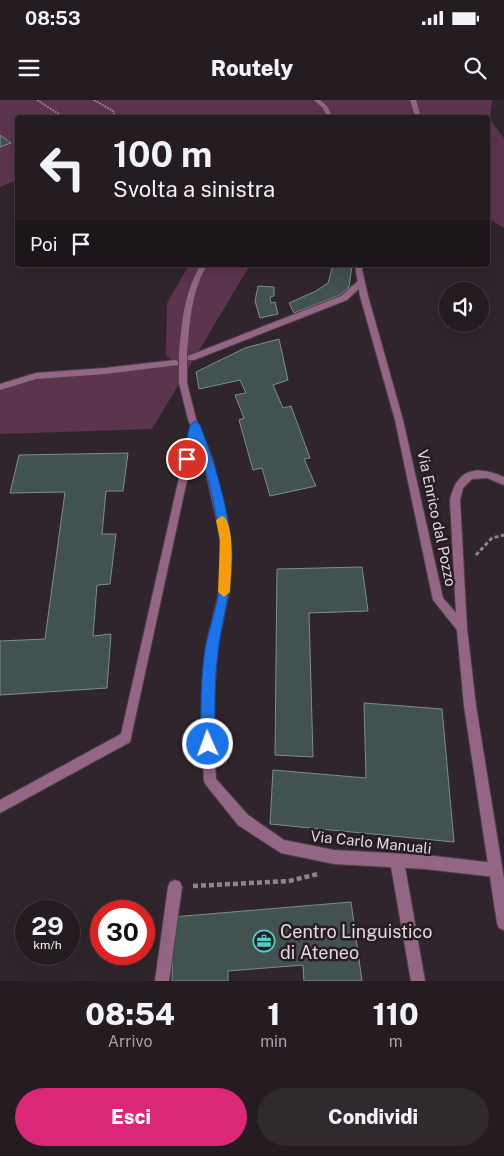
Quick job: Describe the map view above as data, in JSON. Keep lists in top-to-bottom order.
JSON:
{
  "streets": {
    "street": ["Via Enrico dal Pozzo", "Via Carlo Manuali"]
  },
  "places": {
    "office": ["Centro Linguistico di Ateneo"]
  },
  "page": {
    "status": "08:53",
    "header": "Routely",
    "turn": ["100 m", "Svolta a sinistra"],
    "then": "Poi",
    "speed": "29 km/h",
    "limit": "30",
    "eta": [
      "08:54",
      "Arrivo",
      "1",
      "min",
      "110",
      "m"
    ],
    "buttons": ["Esci", "Condividi"]
  }
}
